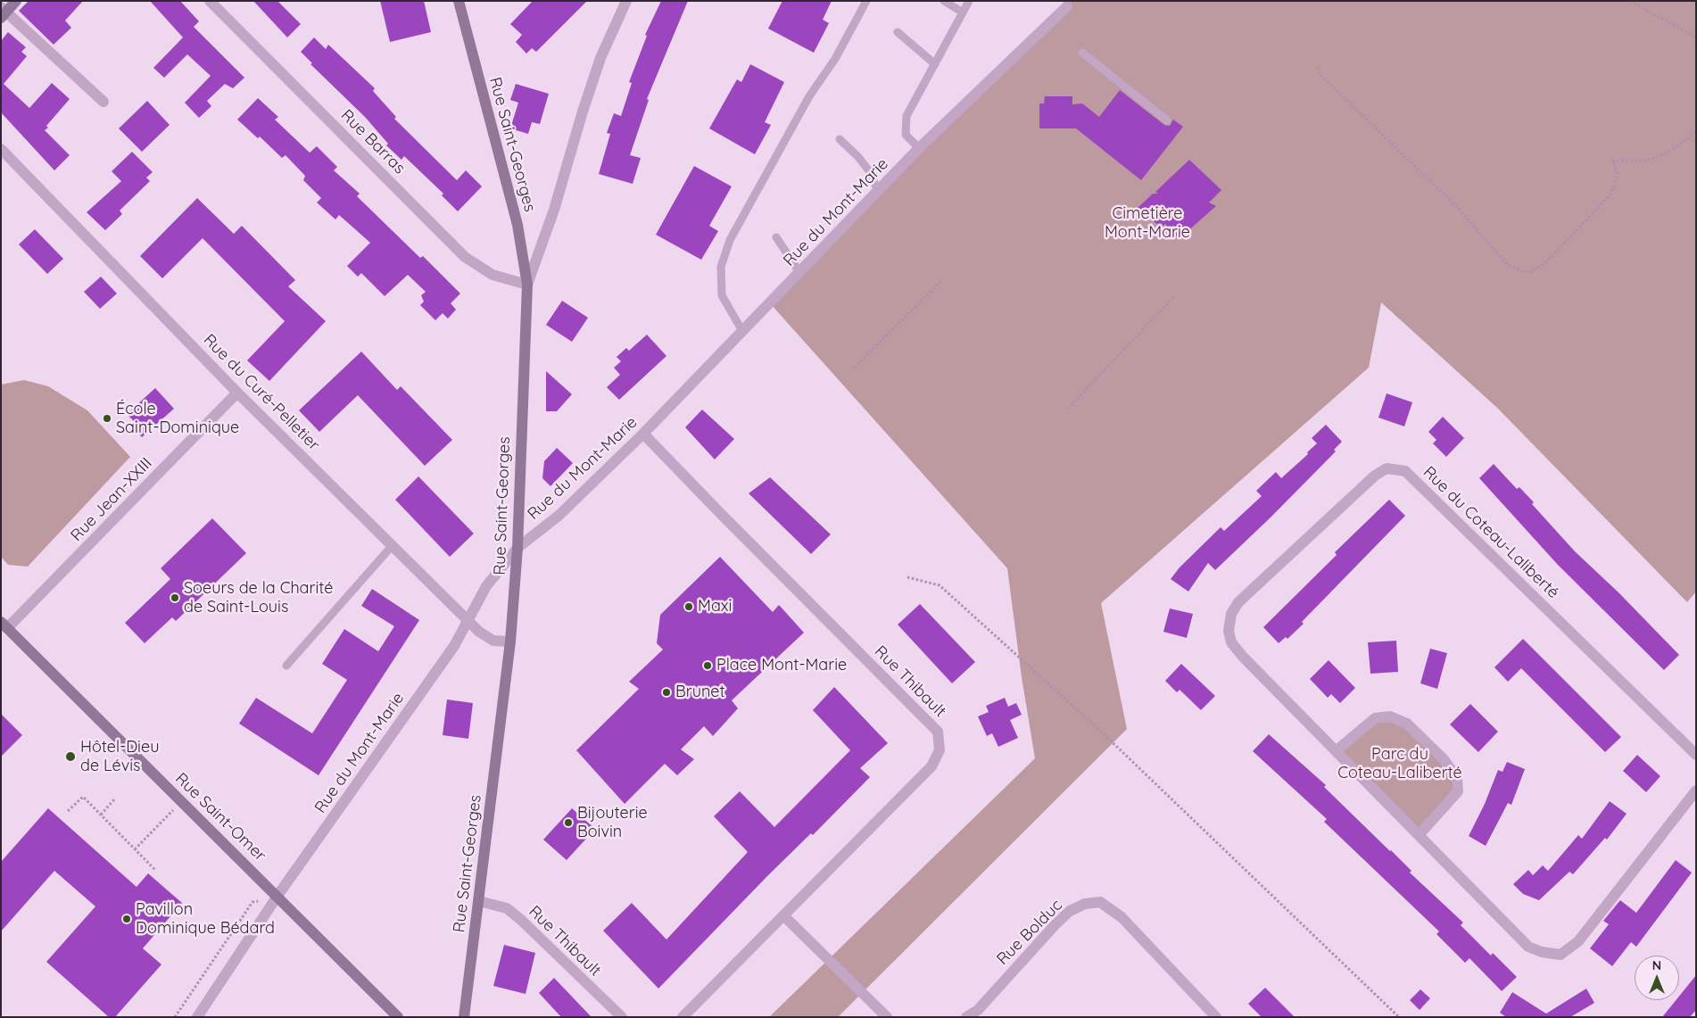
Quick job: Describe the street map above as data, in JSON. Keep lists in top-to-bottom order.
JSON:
{
  "streets": {
    "street": [
      "Rue Barras",
      "Rue Saint-Georges",
      "Rue du Mont-Marie",
      "Rue du Curé-Pelletier",
      "Rue Jean-XXIII",
      "Rue du Coteau-Laliberté",
      "Rue Thibault",
      "Rue Saint-Omer",
      "Rue Bolduc"
    ]
  },
  "crossings": [
    ["Rue Barras", "Rue Saint-Georges"],
    ["Rue Saint-Georges", "Rue du Mont-Marie"],
    ["Rue Saint-Georges", "Rue du Curé-Pelletier"],
    ["Rue Saint-Georges", "Rue Thibault"],
    ["Rue du Mont-Marie", "Rue du Curé-Pelletier"],
    ["Rue du Mont-Marie", "Rue Thibault"],
    ["Rue du Mont-Marie", "Rue Saint-Omer"],
    ["Rue du Curé-Pelletier", "Rue Jean-XXIII"],
    ["Rue Jean-XXIII", "Rue Saint-Omer"]
  ],
  "parks": ["Cimetière Mont-Marie", "Parc du Coteau-Laliberté"],
  "places": [
    "École Saint-Dominique",
    "Soeurs de la Charité de Saint-Louis",
    "Maxi",
    "Place Mont-Marie",
    "Brunet",
    "Hôtel-Dieu de Lévis",
    "Bijouterie Boivin",
    "Pavillon Dominique Bédard"
  ],
  "north": "top"
}
